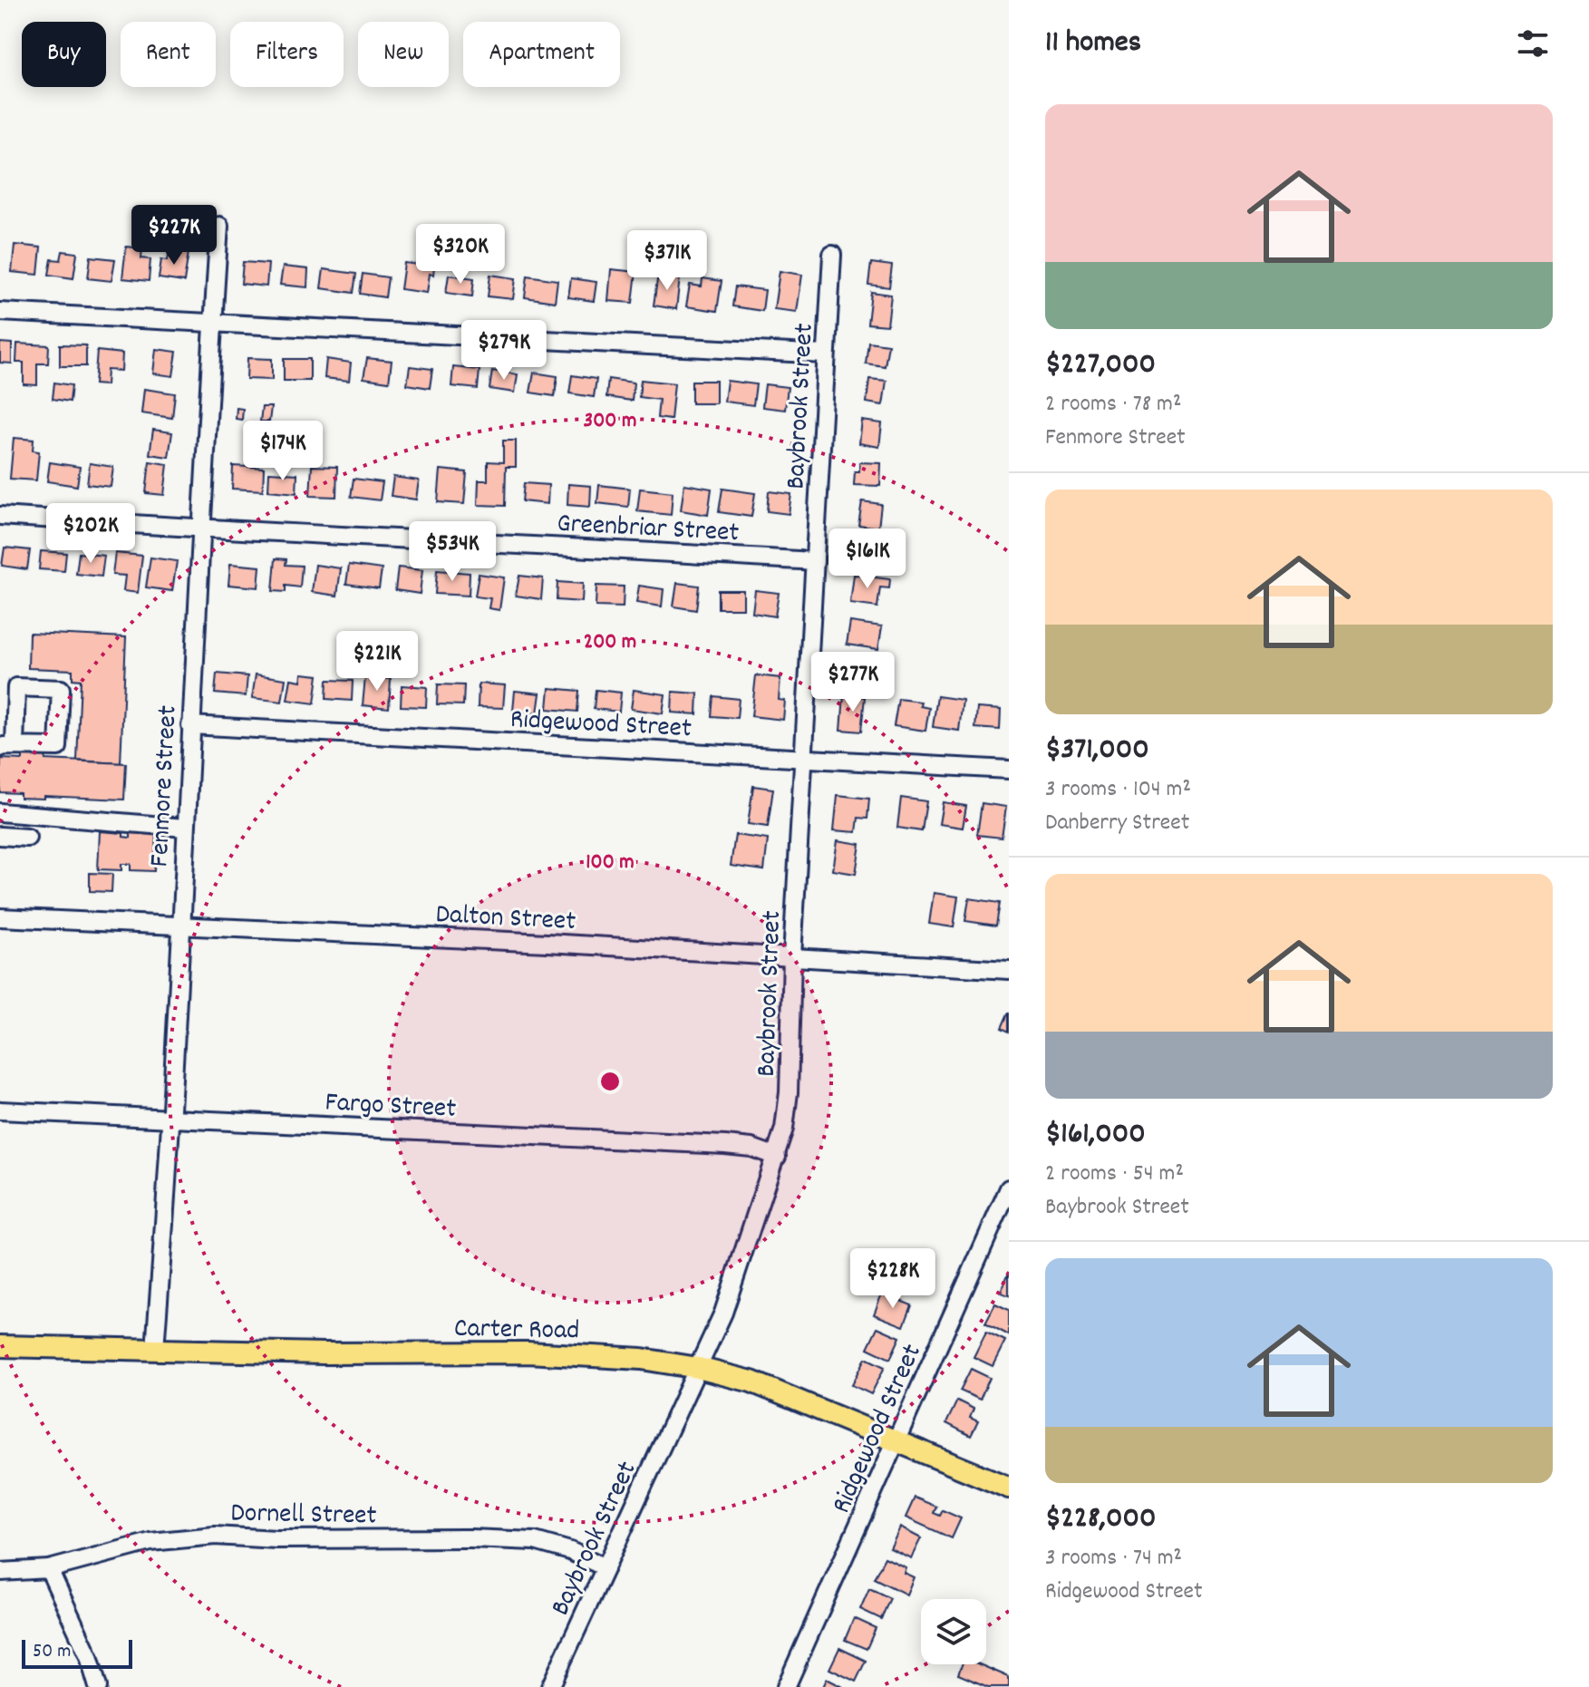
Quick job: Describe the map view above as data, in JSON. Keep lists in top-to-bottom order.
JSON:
{
  "streets": {
    "main road": ["Carter Road"],
    "street": [
      "Baybrook Street",
      "Greenbriar Street",
      "Ridgewood Street",
      "Fenmore Street",
      "Dalton Street",
      "Fargo Street",
      "Dornell Street"
    ]
  },
  "crossings": [
    ["Baybrook Street", "Greenbriar Street"],
    ["Baybrook Street", "Ridgewood Street"],
    ["Baybrook Street", "Dalton Street"],
    ["Baybrook Street", "Fargo Street"],
    ["Baybrook Street", "Carter Road"],
    ["Baybrook Street", "Dornell Street"],
    ["Greenbriar Street", "Fenmore Street"],
    ["Ridgewood Street", "Fenmore Street"],
    ["Ridgewood Street", "Carter Road"],
    ["Fenmore Street", "Dalton Street"],
    ["Fenmore Street", "Fargo Street"],
    ["Fenmore Street", "Carter Road"]
  ],
  "scale_bar": "50 m",
  "page": {
    "heading": "11 homes",
    "chip": [
      "Buy",
      "Rent",
      "Filters",
      "New",
      "Apartment"
    ],
    "list": [
      {
        "name": "$227,000",
        "note": "2 rooms · 78 m² · Fenmore Street"
      },
      {
        "name": "$371,000",
        "note": "3 rooms · 104 m² · Danberry Street"
      },
      {
        "name": "$161,000",
        "note": "2 rooms · 54 m² · Baybrook Street"
      },
      {
        "name": "$228,000",
        "note": "3 rooms · 74 m² · Ridgewood Street"
      }
    ],
    "price": [
      "$227K",
      "$320K",
      "$371K",
      "$279K",
      "$174K",
      "$202K",
      "$534K",
      "$161K",
      "$221K",
      "$277K",
      "$228K"
    ],
    "scale": "50 m"
  },
  "rings": ["300 m", "200 m", "100 m"]
}
